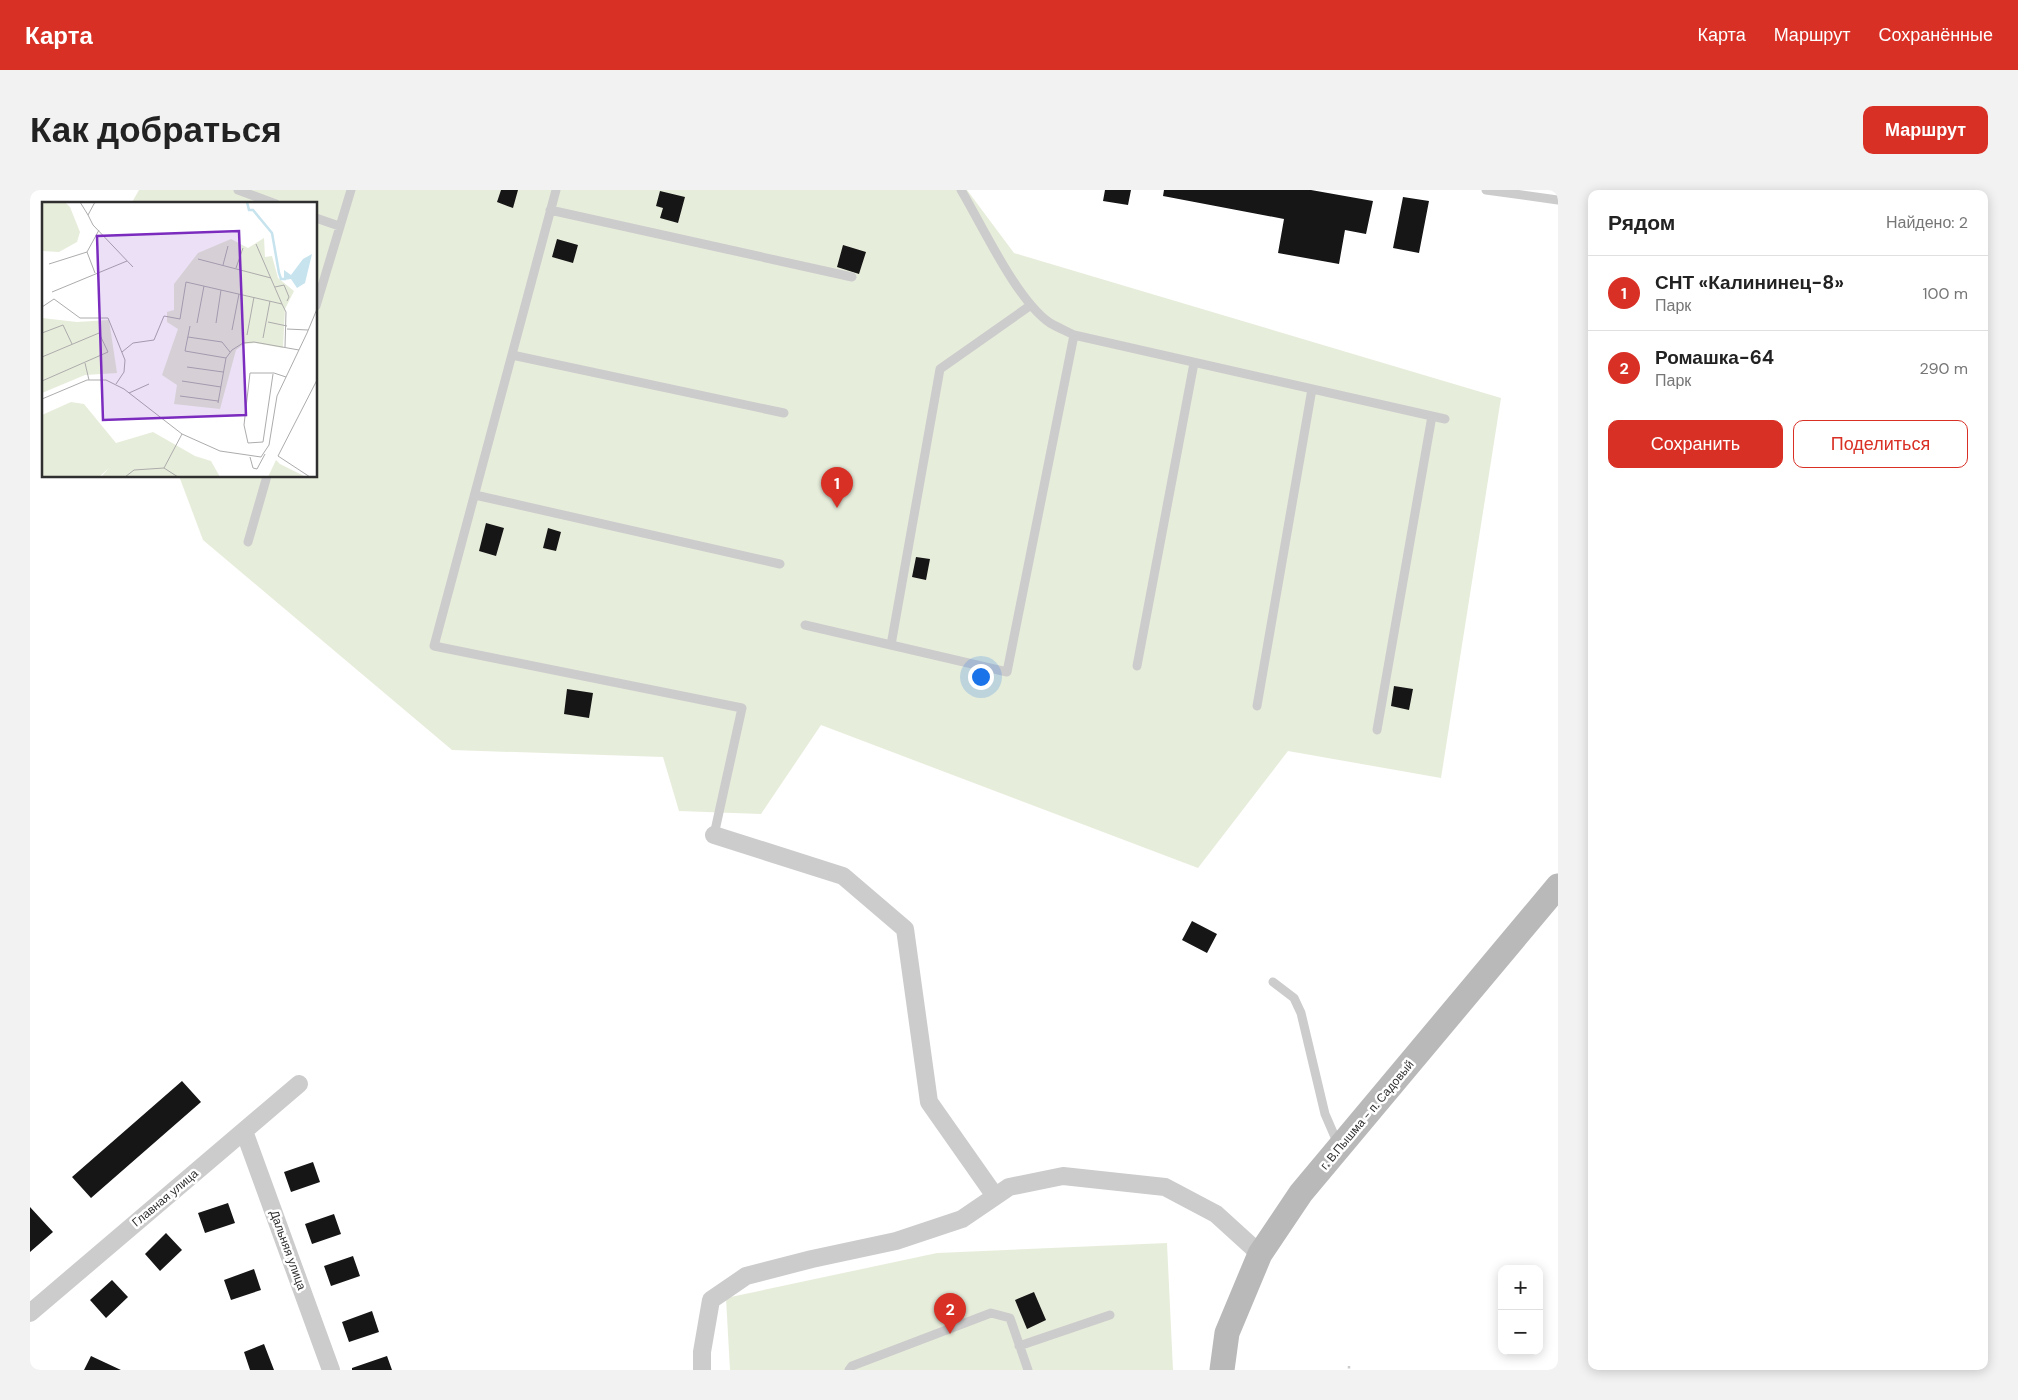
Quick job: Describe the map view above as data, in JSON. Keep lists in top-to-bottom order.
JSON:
{
  "streets": {
    "main road": ["г. В.Пышма - п. Садовый"],
    "street": ["Главная улица", "Дальняя улица"]
  },
  "crossings": [
    ["Главная улица", "Дальняя улица"]
  ],
  "page": {
    "header": "Карта",
    "nav": ["Карта", "Маршрут", "Сохранённые"],
    "buttons": [
      "Маршрут",
      ["Сохранить", "Поделиться"]
    ],
    "title": "Как добраться",
    "heading": ["Рядом", "Найдено: 2"],
    "list": [
      {
        "mark": "1",
        "name": "СНТ «Калининец-8»",
        "note": "Парк",
        "value": "100 m"
      },
      {
        "mark": "2",
        "name": "Ромашка-64",
        "note": "Парк",
        "value": "290 m"
      }
    ],
    "pins": ["1", "2"],
    "map_buttons": ["+", "−"]
  }
}
